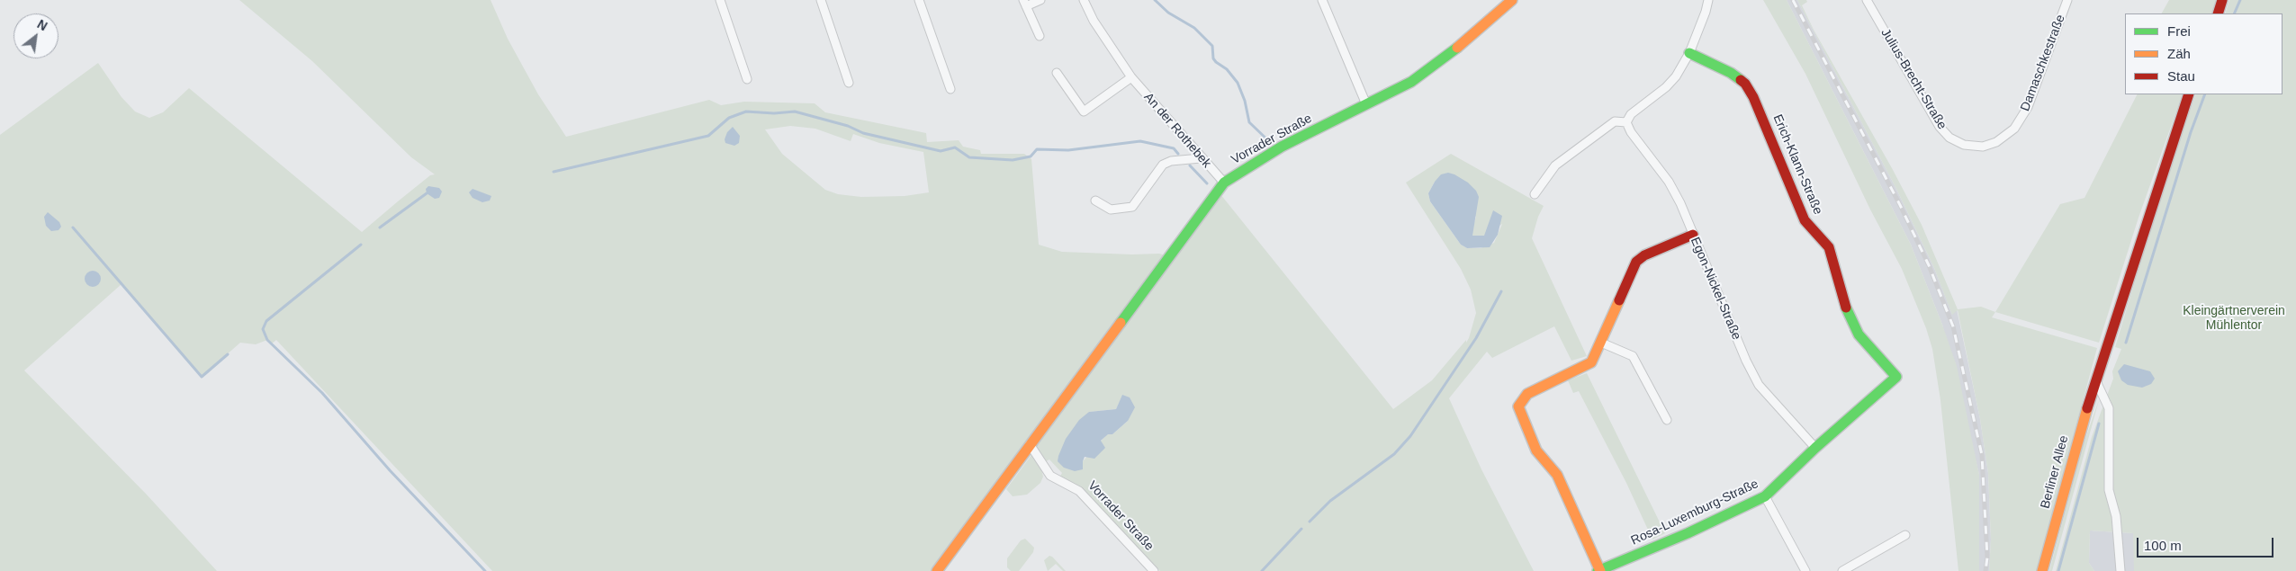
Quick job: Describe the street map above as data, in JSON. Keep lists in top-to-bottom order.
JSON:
{
  "streets": {
    "street": [
      "Damaschkestraße",
      "Julius-Brecht-Straße",
      "An der Rothebek",
      "Vorrader Straße",
      "Erich-Klann-Straße",
      "Egon-Nickel-Straße",
      "Berliner Allee",
      "Rosa-Luxemburg-Straße"
    ]
  },
  "crossings": [
    ["Damaschkestraße", "Julius-Brecht-Straße"],
    ["An der Rothebek", "Vorrader Straße"],
    ["Erich-Klann-Straße", "Rosa-Luxemburg-Straße"],
    ["Egon-Nickel-Straße", "Rosa-Luxemburg-Straße"]
  ],
  "parks": ["Kleingärtnerverein Mühlentor"],
  "legend": ["Frei", "Zäh", "Stau"],
  "scale_bar": "100 m",
  "north": "top right"
}
